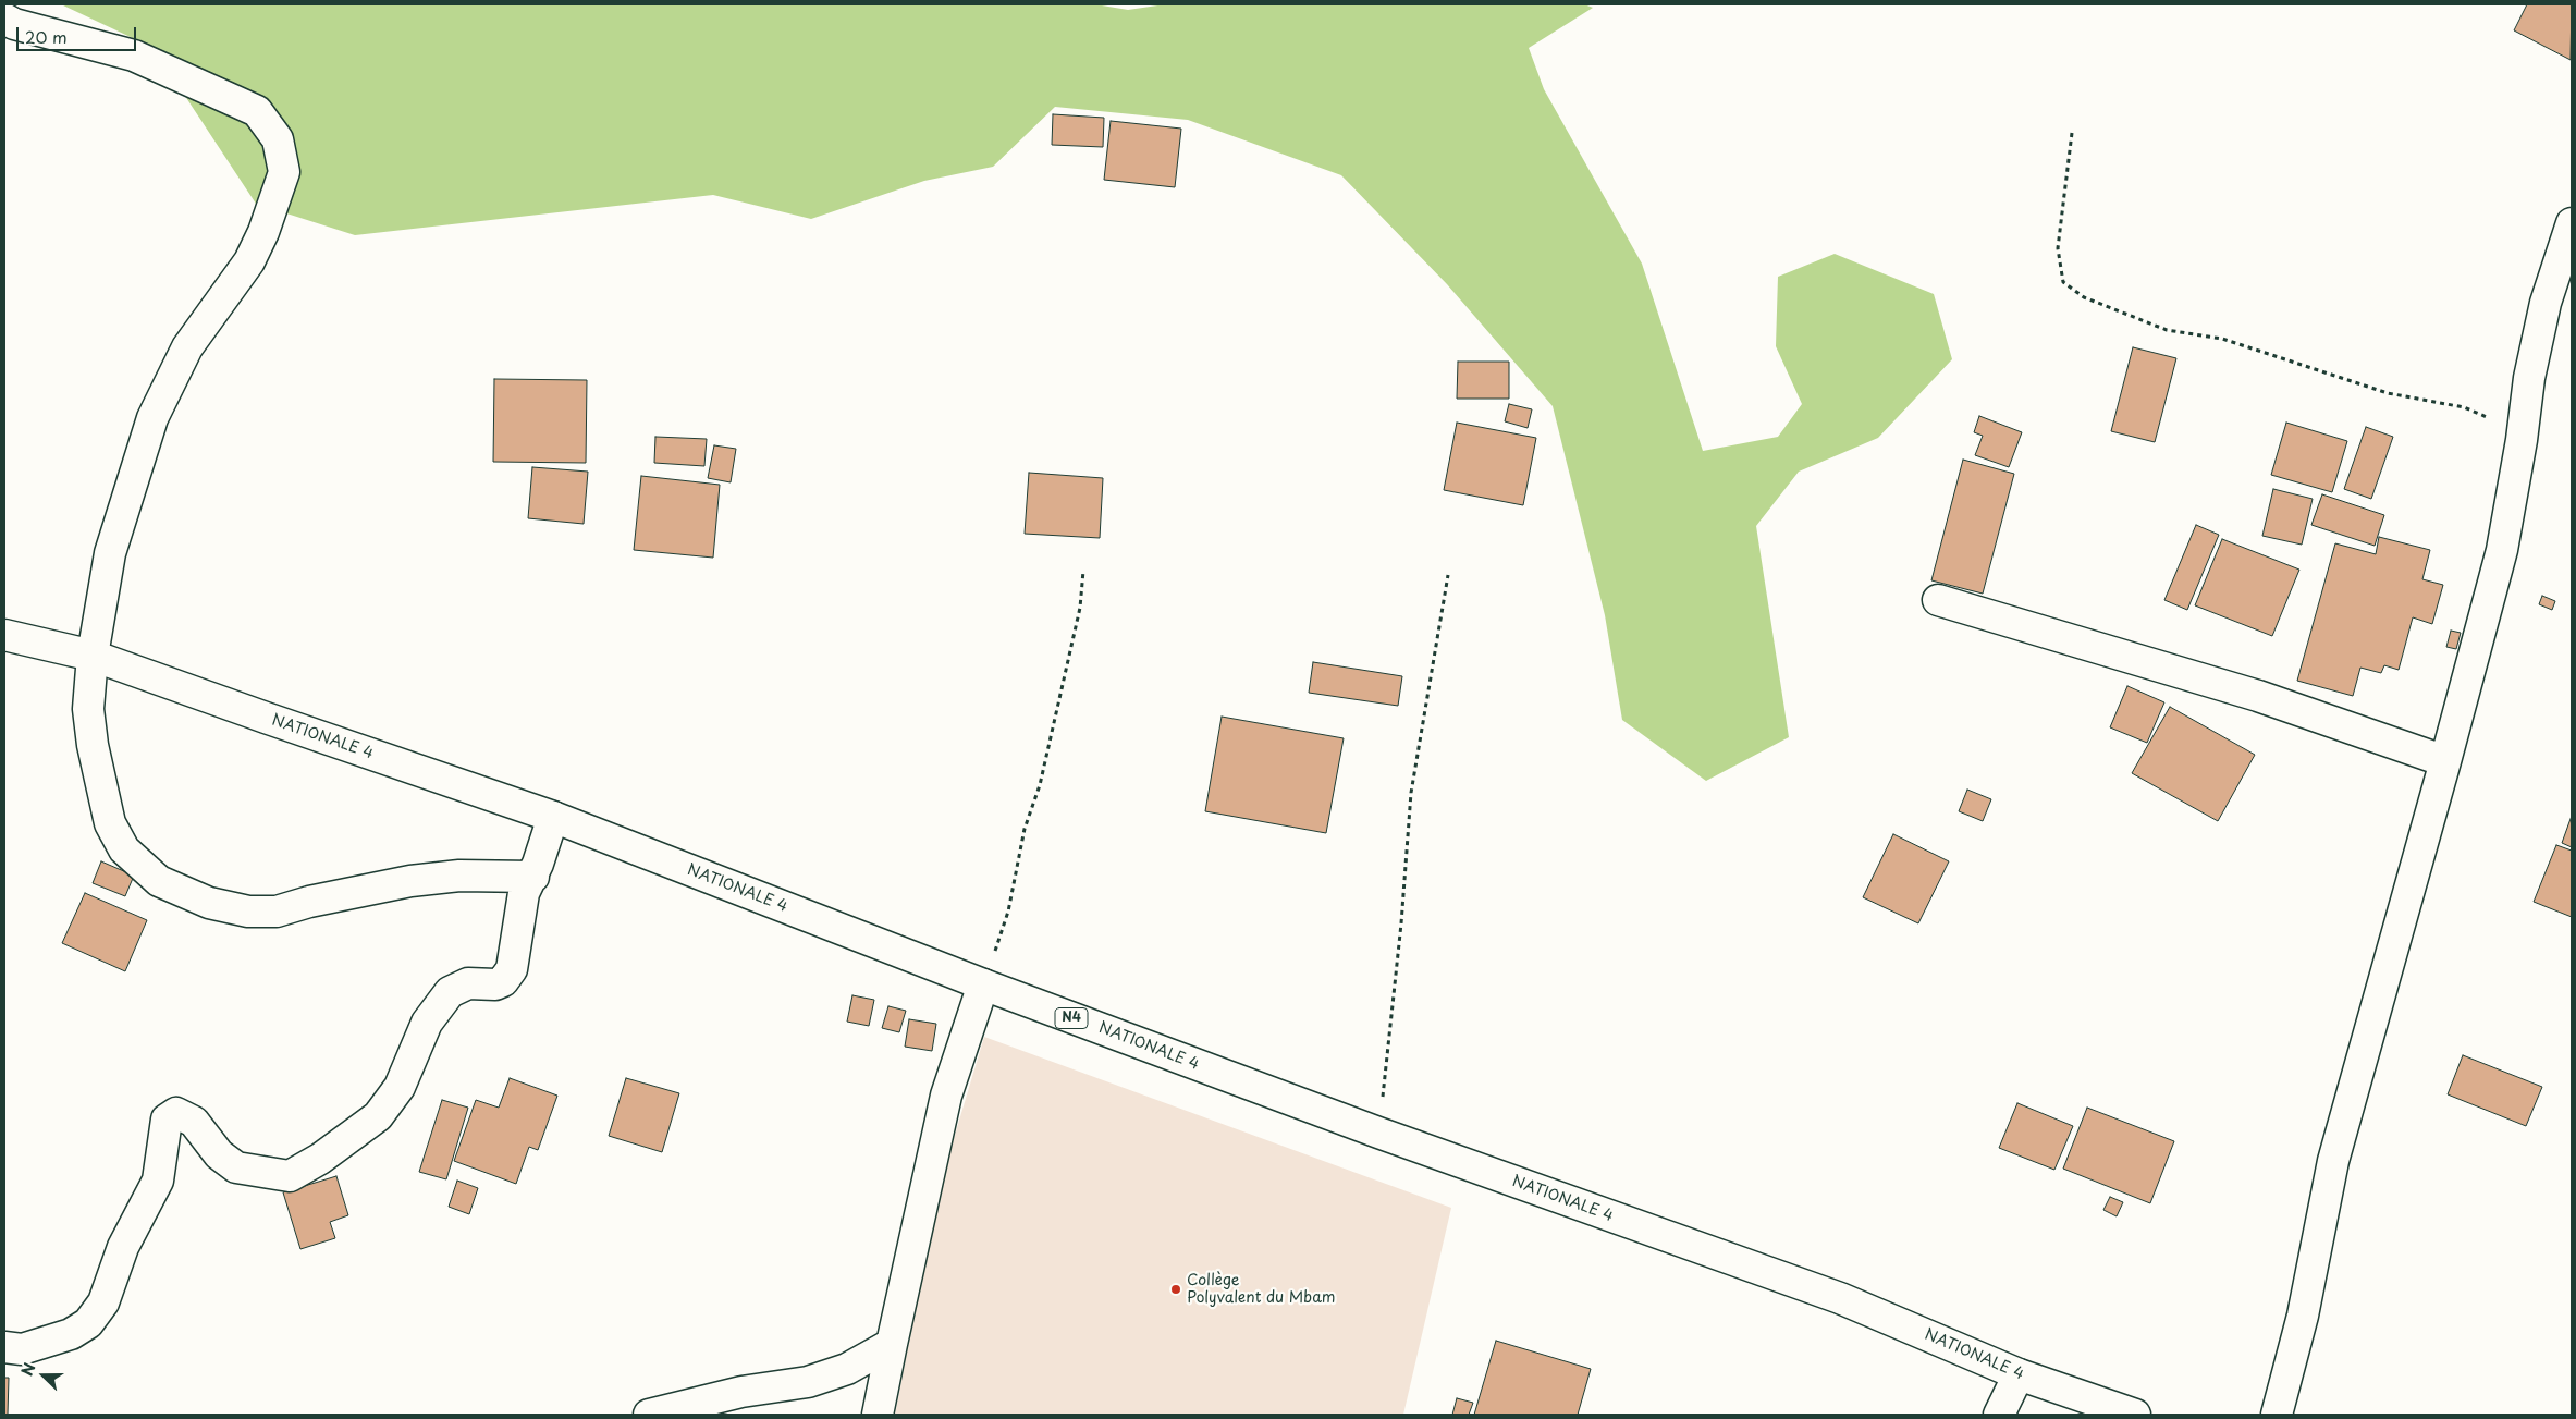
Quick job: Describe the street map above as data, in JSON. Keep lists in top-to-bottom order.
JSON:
{
  "streets": {
    "main road": ["NATIONALE 4", "N4"]
  },
  "places": ["Collège Polyvalent du Mbam"],
  "scale_bar": "20 m",
  "north": "left"
}
